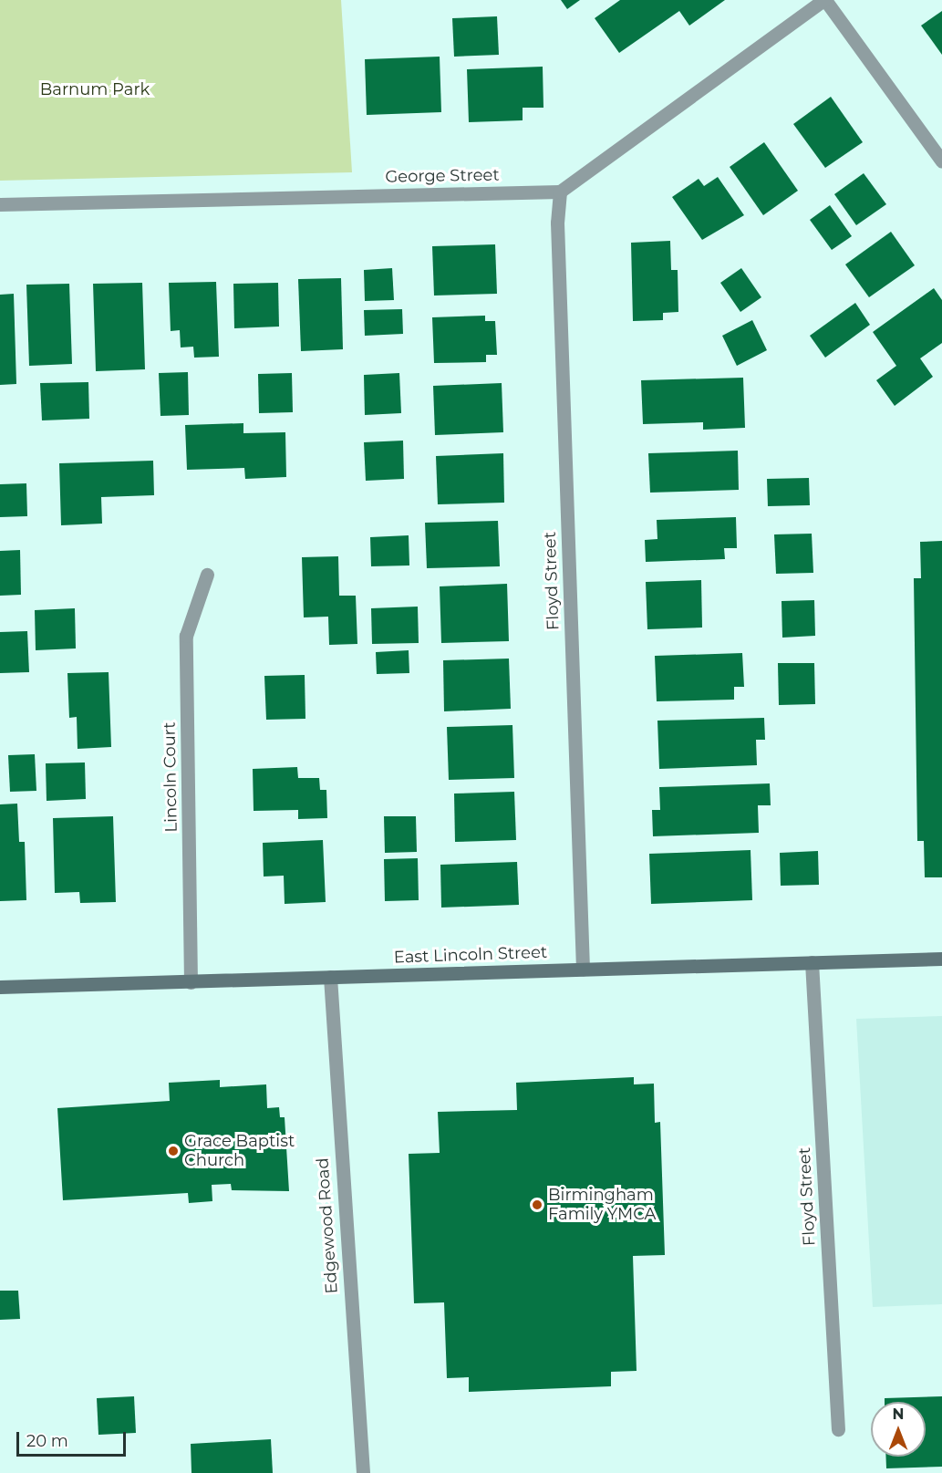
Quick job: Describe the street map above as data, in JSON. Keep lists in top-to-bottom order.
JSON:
{
  "streets": {
    "street": [
      "George Street",
      "Floyd Street",
      "Lincoln Court",
      "East Lincoln Street",
      "Edgewood Road"
    ]
  },
  "crossings": [
    ["George Street", "Floyd Street"],
    ["Floyd Street", "East Lincoln Street"],
    ["Lincoln Court", "East Lincoln Street"],
    ["East Lincoln Street", "Edgewood Road"]
  ],
  "parks": ["Barnum Park"],
  "places": ["Grace Baptist Church", "Birmingham Family YMCA"],
  "scale_bar": "20 m",
  "north": "top"
}
